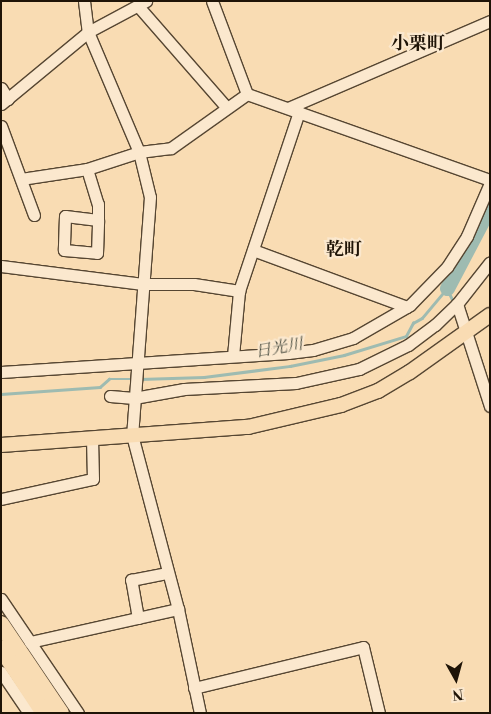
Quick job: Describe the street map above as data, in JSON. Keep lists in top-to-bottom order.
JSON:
{
  "districts": ["小栗町", "乾町"],
  "water": ["日光川"],
  "north": "bottom"
}
